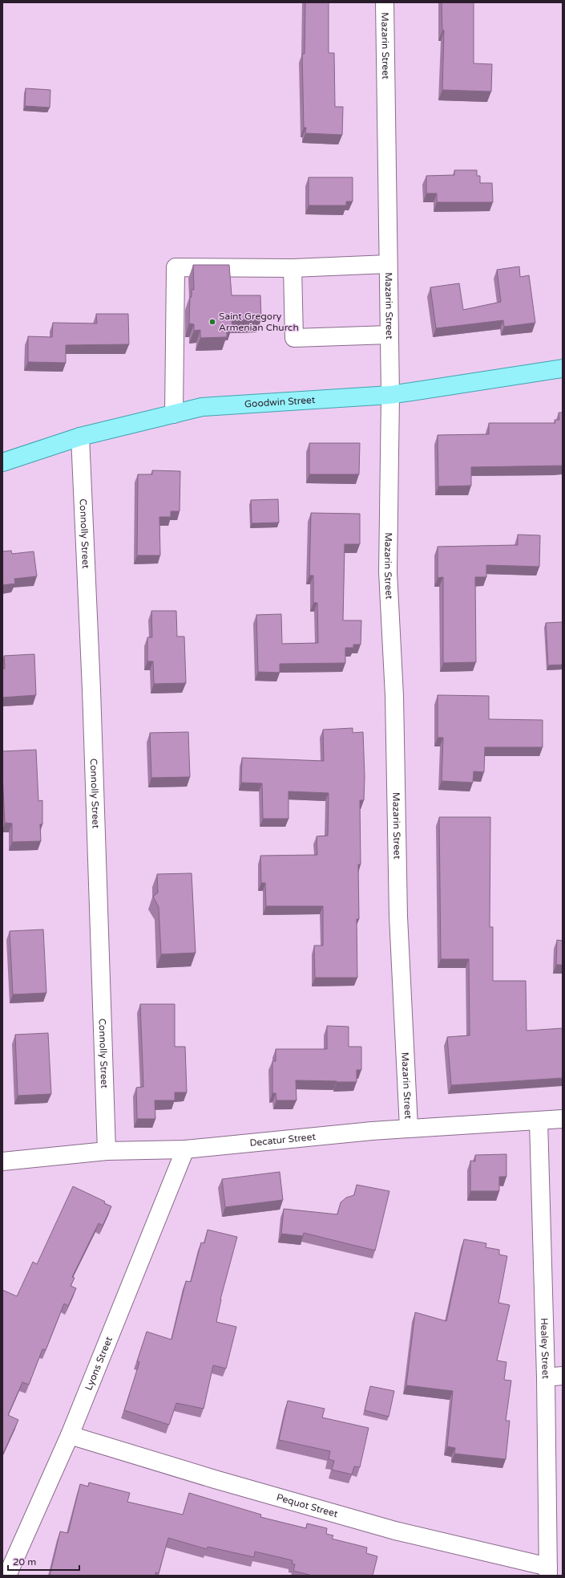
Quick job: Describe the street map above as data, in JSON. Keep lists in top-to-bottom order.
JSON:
{
  "streets": {
    "main road": ["Goodwin Street"],
    "street": [
      "Mazarin Street",
      "Connolly Street",
      "Decatur Street",
      "Healey Street",
      "Lyons Street",
      "Pequot Street"
    ]
  },
  "crossings": [
    ["Mazarin Street", "Goodwin Street"],
    ["Mazarin Street", "Decatur Street"],
    ["Goodwin Street", "Connolly Street"],
    ["Connolly Street", "Decatur Street"],
    ["Decatur Street", "Healey Street"],
    ["Decatur Street", "Lyons Street"],
    ["Healey Street", "Pequot Street"],
    ["Lyons Street", "Pequot Street"]
  ],
  "places": ["Saint Gregory Armenian Church"],
  "scale_bar": "20 m"
}
